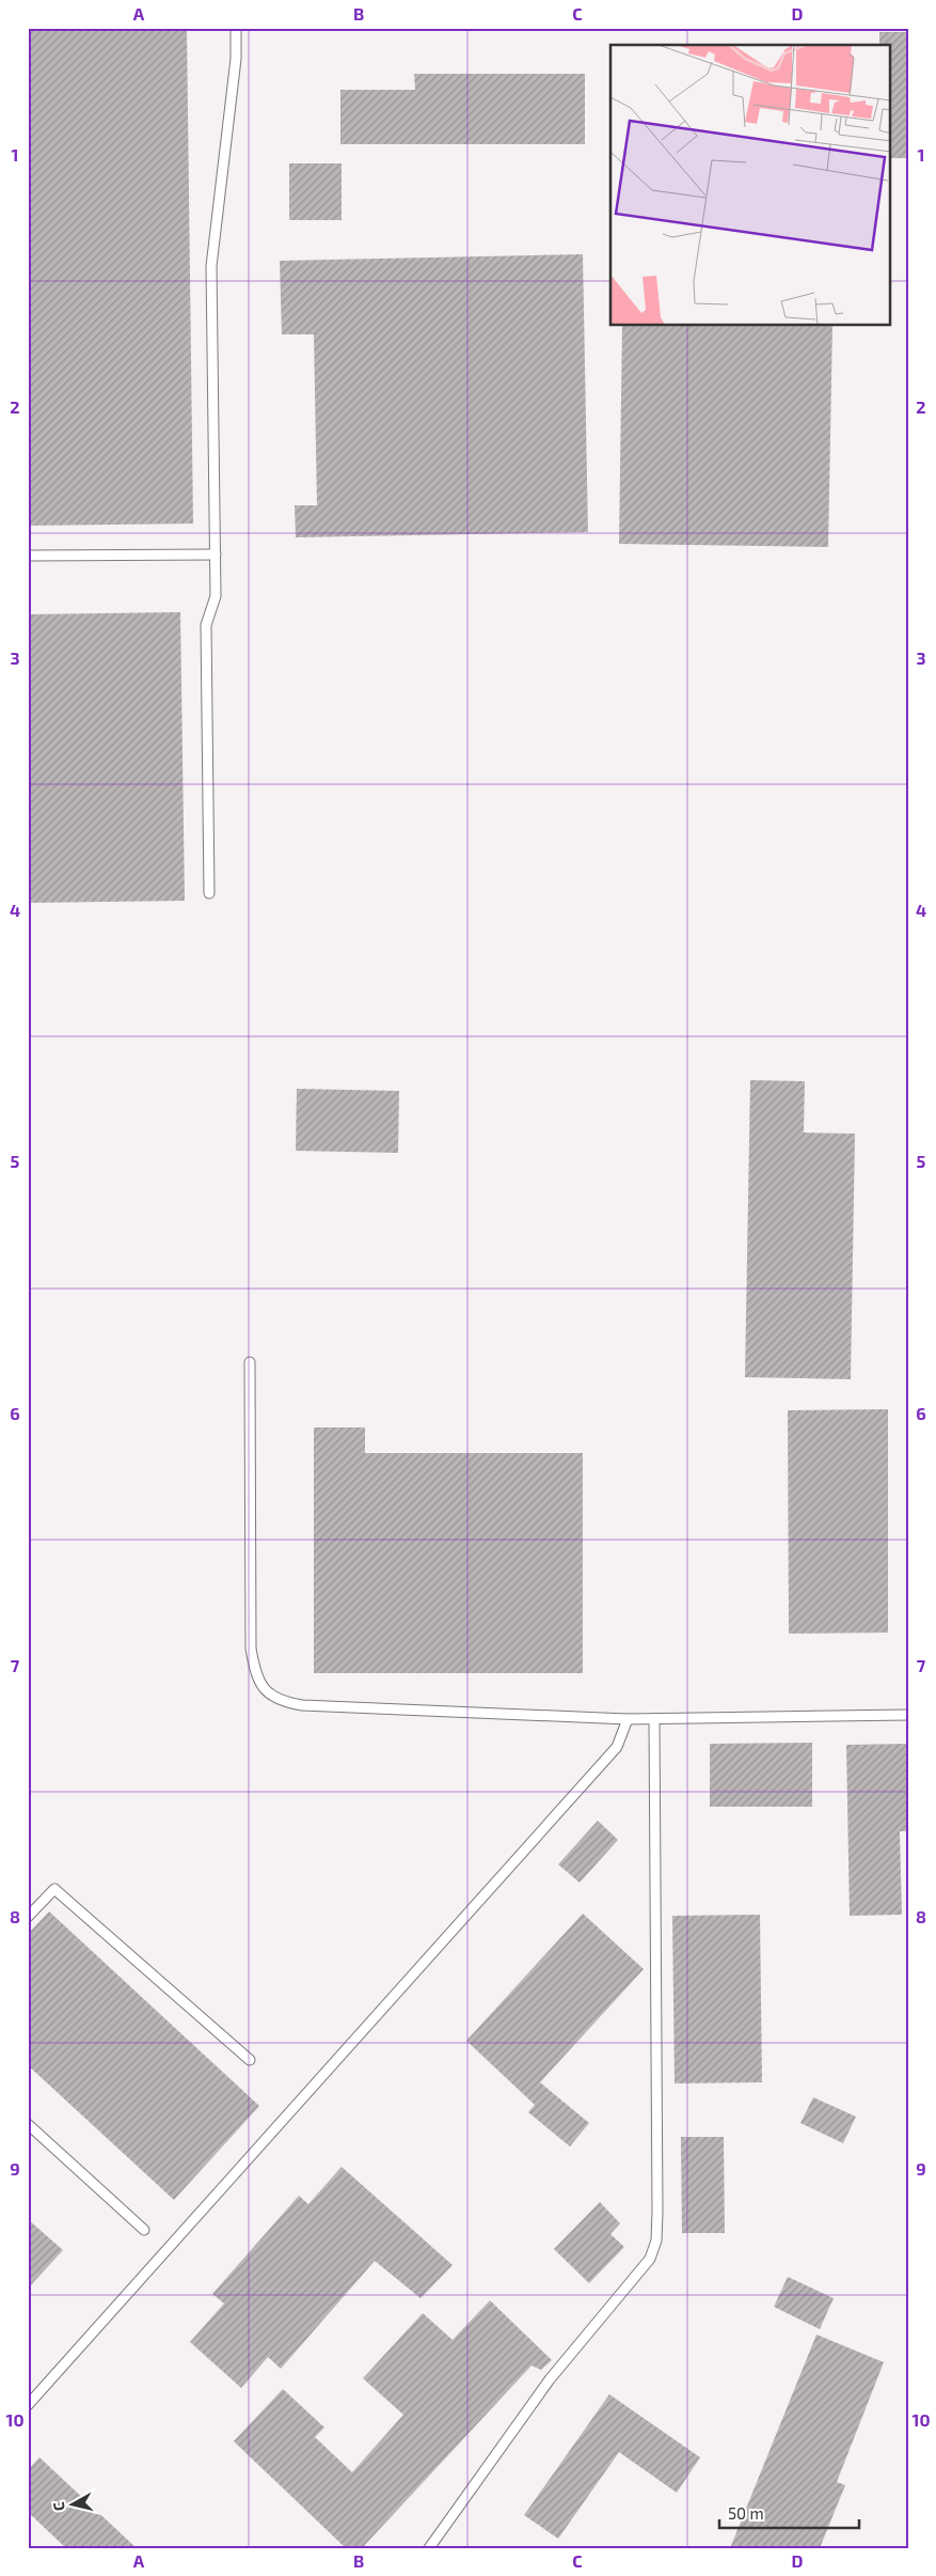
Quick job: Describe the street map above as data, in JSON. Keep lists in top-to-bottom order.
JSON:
{
  "scale_bar": "50 m",
  "north": "left",
  "grid": {
    "columns": [
      "A",
      "B",
      "C",
      "D"
    ],
    "rows": [
      "1",
      "2",
      "3",
      "4",
      "5",
      "6",
      "7",
      "8",
      "9",
      "10"
    ]
  }
}
